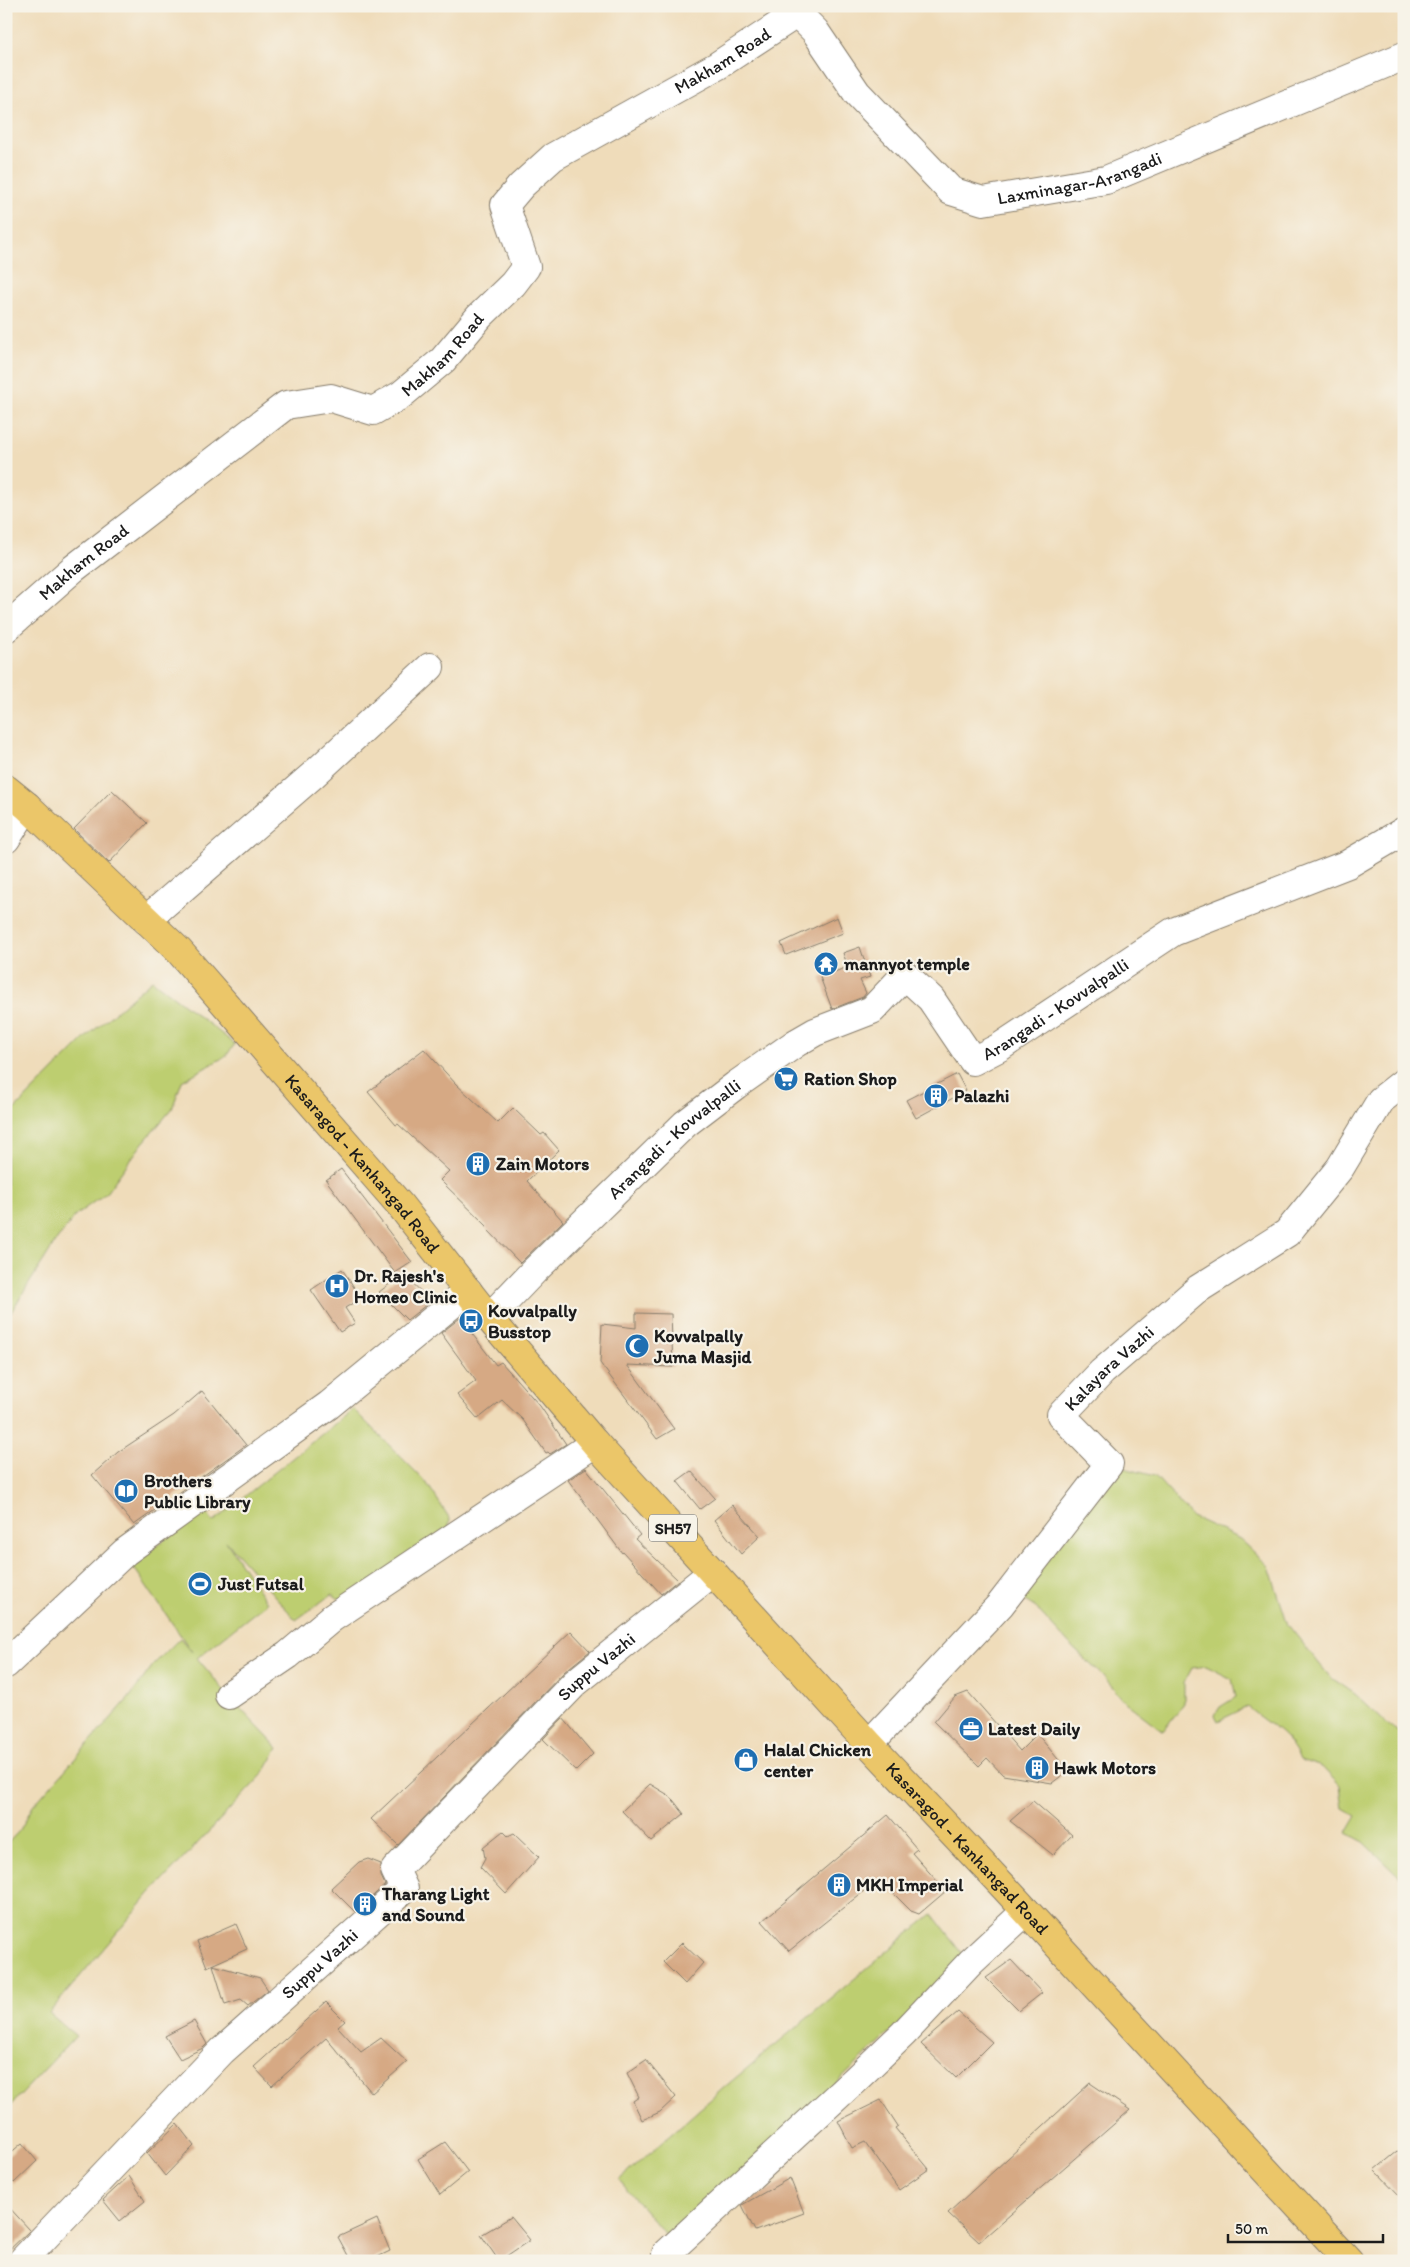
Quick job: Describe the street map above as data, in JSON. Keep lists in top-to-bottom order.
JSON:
{
  "streets": {
    "main road": ["Kasaragod - Kanhangad Road", "SH57"],
    "street": [
      "Makham Road",
      "Laxminagar-Arangadi",
      "Arangadi - Kovvalpalli",
      "Kalayara Vazhi",
      "Suppu Vazhi"
    ]
  },
  "crossings": [
    ["Makham Road", "Laxminagar-Arangadi"],
    ["Arangadi - Kovvalpalli", "Kasaragod - Kanhangad Road"],
    ["Kasaragod - Kanhangad Road", "Kalayara Vazhi"],
    ["Kasaragod - Kanhangad Road", "Suppu Vazhi"]
  ],
  "places": {
    "temple": ["mannyot temple"],
    "supermarket": ["Ration Shop"],
    "building": [
      "Palazhi",
      "Zain Motors",
      "Hawk Motors",
      "MKH Imperial",
      "Tharang Light and Sound"
    ],
    "hospital": ["Dr. Rajesh's Homeo Clinic"],
    "bus stop": ["Kovvalpally Busstop"],
    "mosque": ["Kovvalpally Juma Masjid"],
    "library": ["Brothers Public Library"],
    "sports": ["Just Futsal"],
    "office": ["Latest Daily"],
    "shop": ["Halal Chicken center"]
  },
  "scale_bar": "50 m"
}
